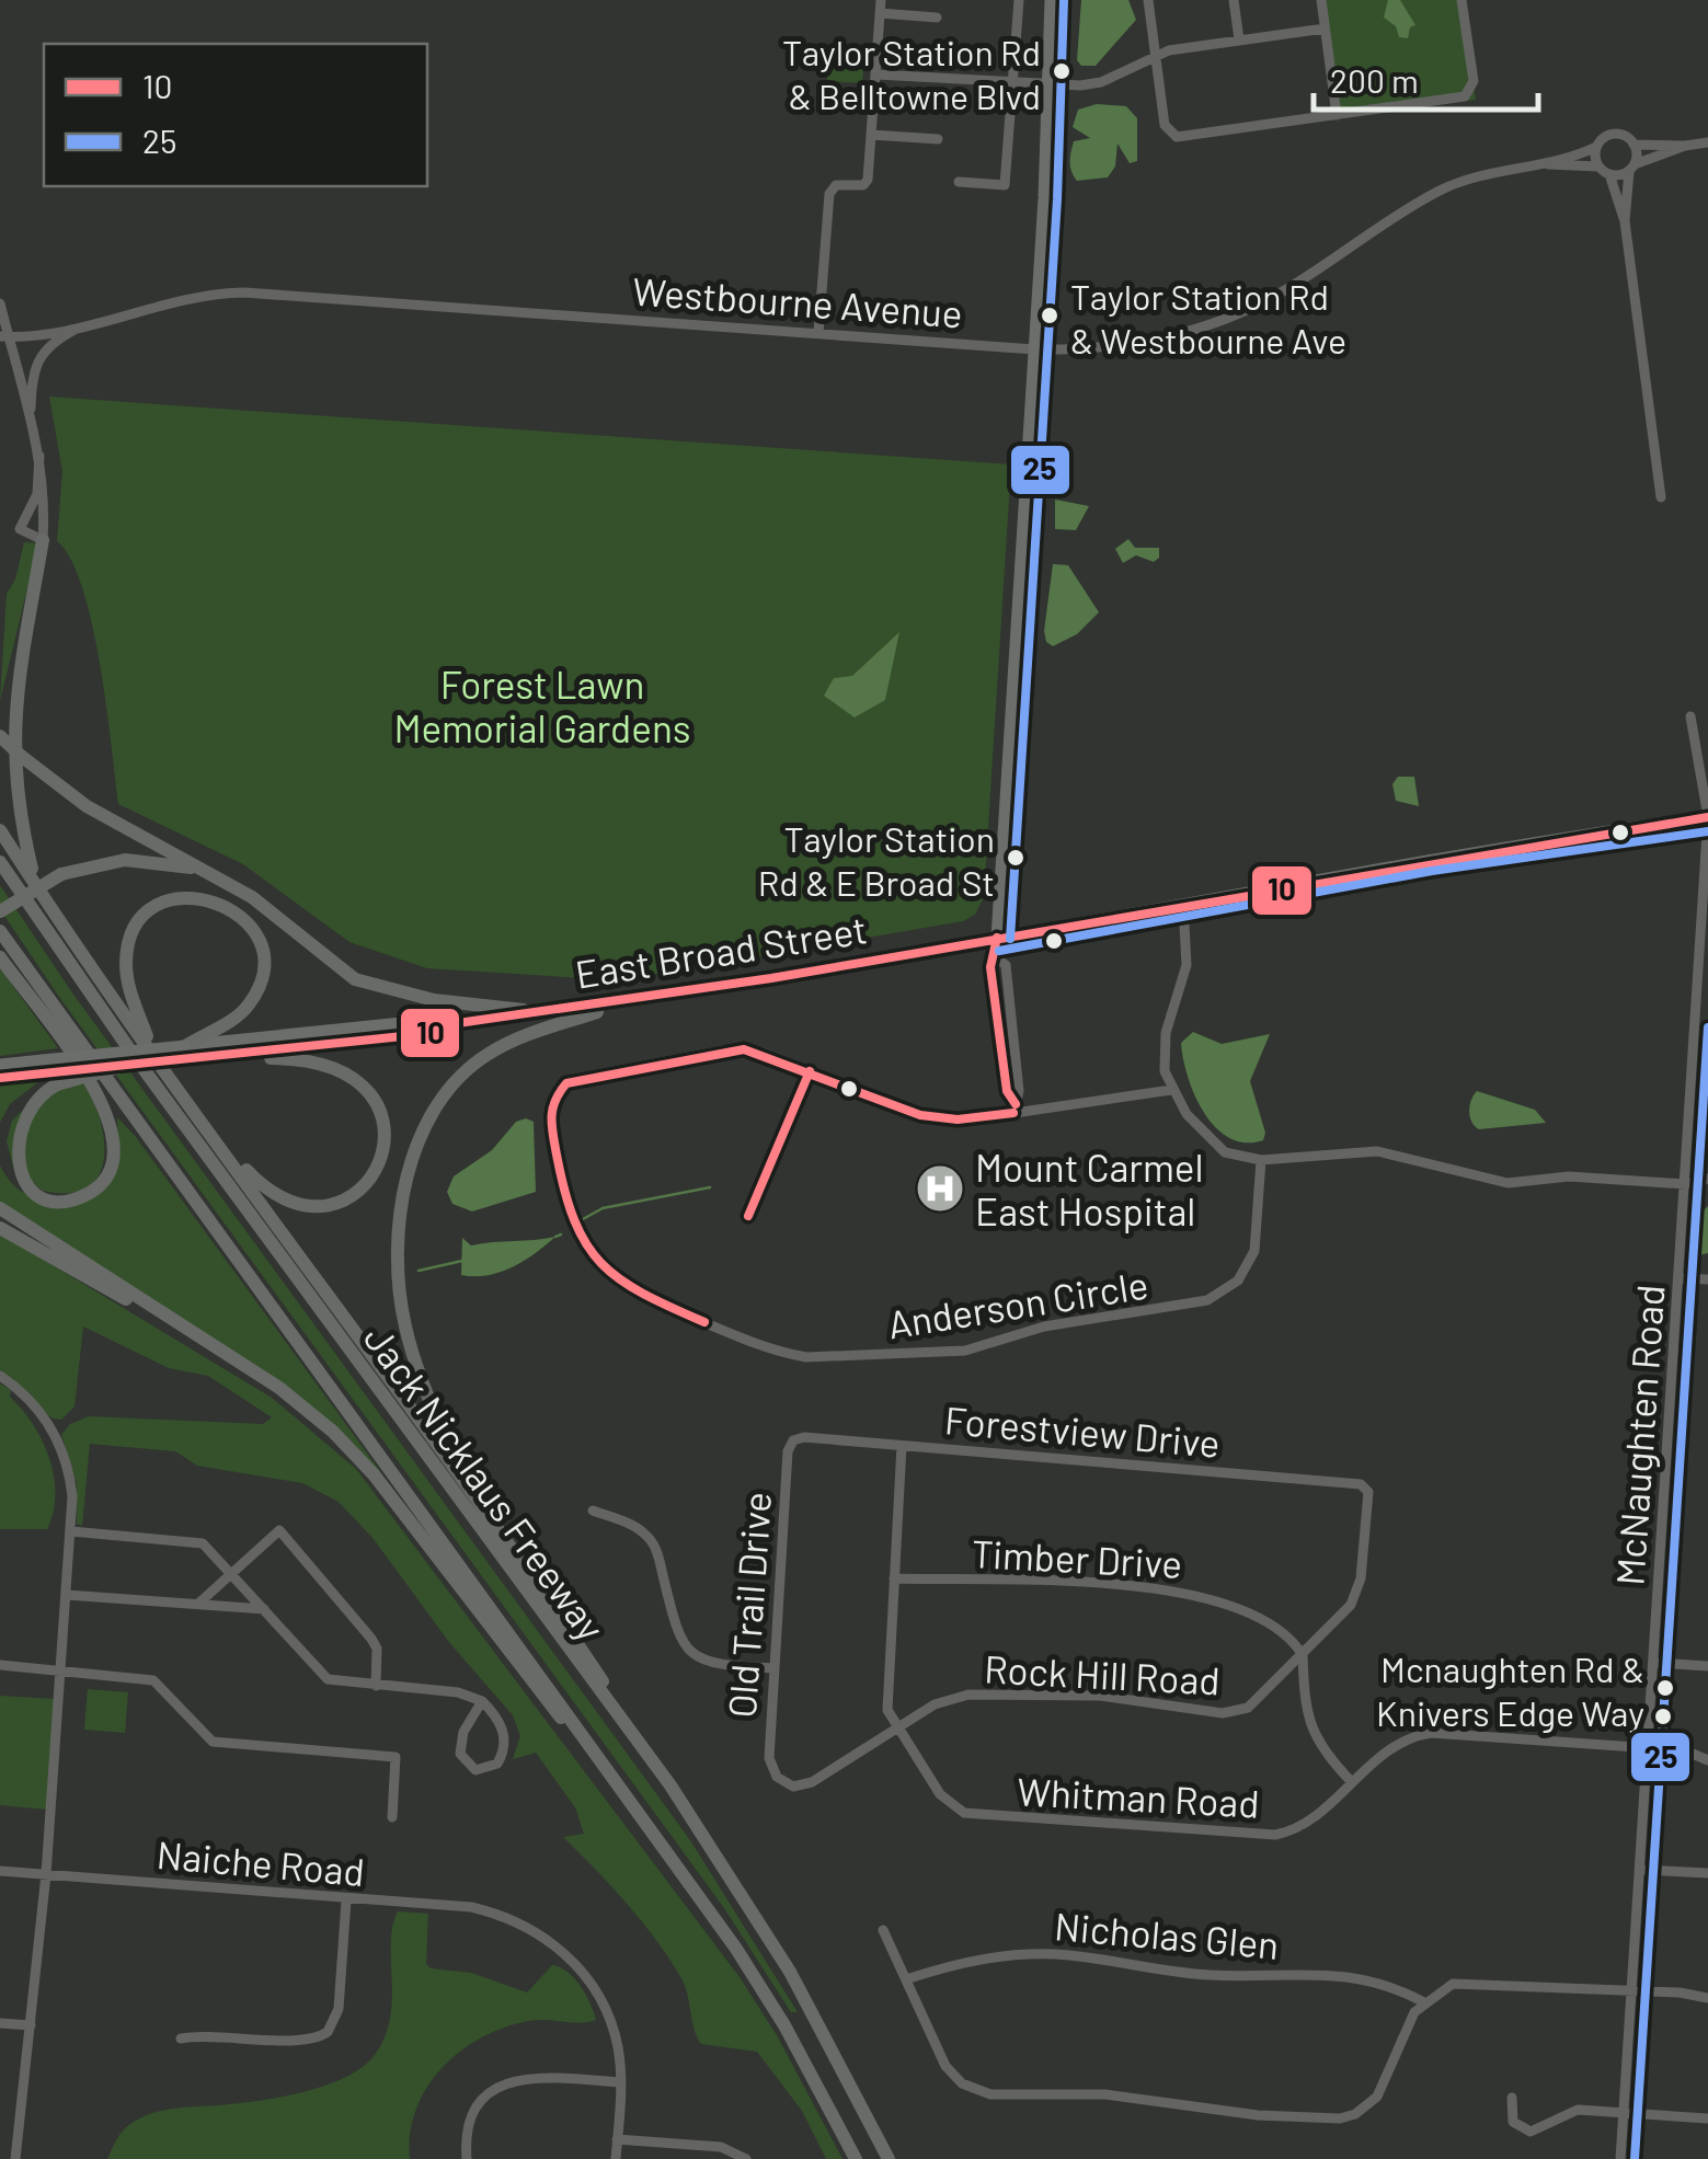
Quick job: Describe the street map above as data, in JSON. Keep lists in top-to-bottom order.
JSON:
{
  "streets": {
    "highway": ["East Broad Street", "Jack Nicklaus Freeway"],
    "street": [
      "Westbourne Avenue",
      "Anderson Circle",
      "Forestview Drive",
      "McNaughten Road",
      "Timber Drive",
      "Old Trail Drive",
      "Rock Hill Road",
      "Whitman Road",
      "Naiche Road",
      "Nicholas Glen"
    ]
  },
  "crossings": [
    ["East Broad Street", "McNaughten Road"],
    ["Forestview Drive", "Old Trail Drive"],
    ["Forestview Drive", "Rock Hill Road"],
    ["McNaughten Road", "Whitman Road"],
    ["Timber Drive", "Rock Hill Road"],
    ["Old Trail Drive", "Rock Hill Road"],
    ["Rock Hill Road", "Whitman Road"]
  ],
  "parks": ["Forest Lawn Memorial Gardens"],
  "places": {
    "other": [
      "Taylor Station Rd & Belltowne Blvd",
      "Taylor Station Rd & Westbourne Ave",
      "Taylor Station Rd & E Broad St",
      "Mcnaughten Rd & Knivers Edge Way"
    ],
    "hospital": ["Mount Carmel East Hospital"]
  },
  "lines": ["transit line 25", "transit line 10"],
  "legend": ["10", "25"],
  "scale_bar": "200 m"
}
